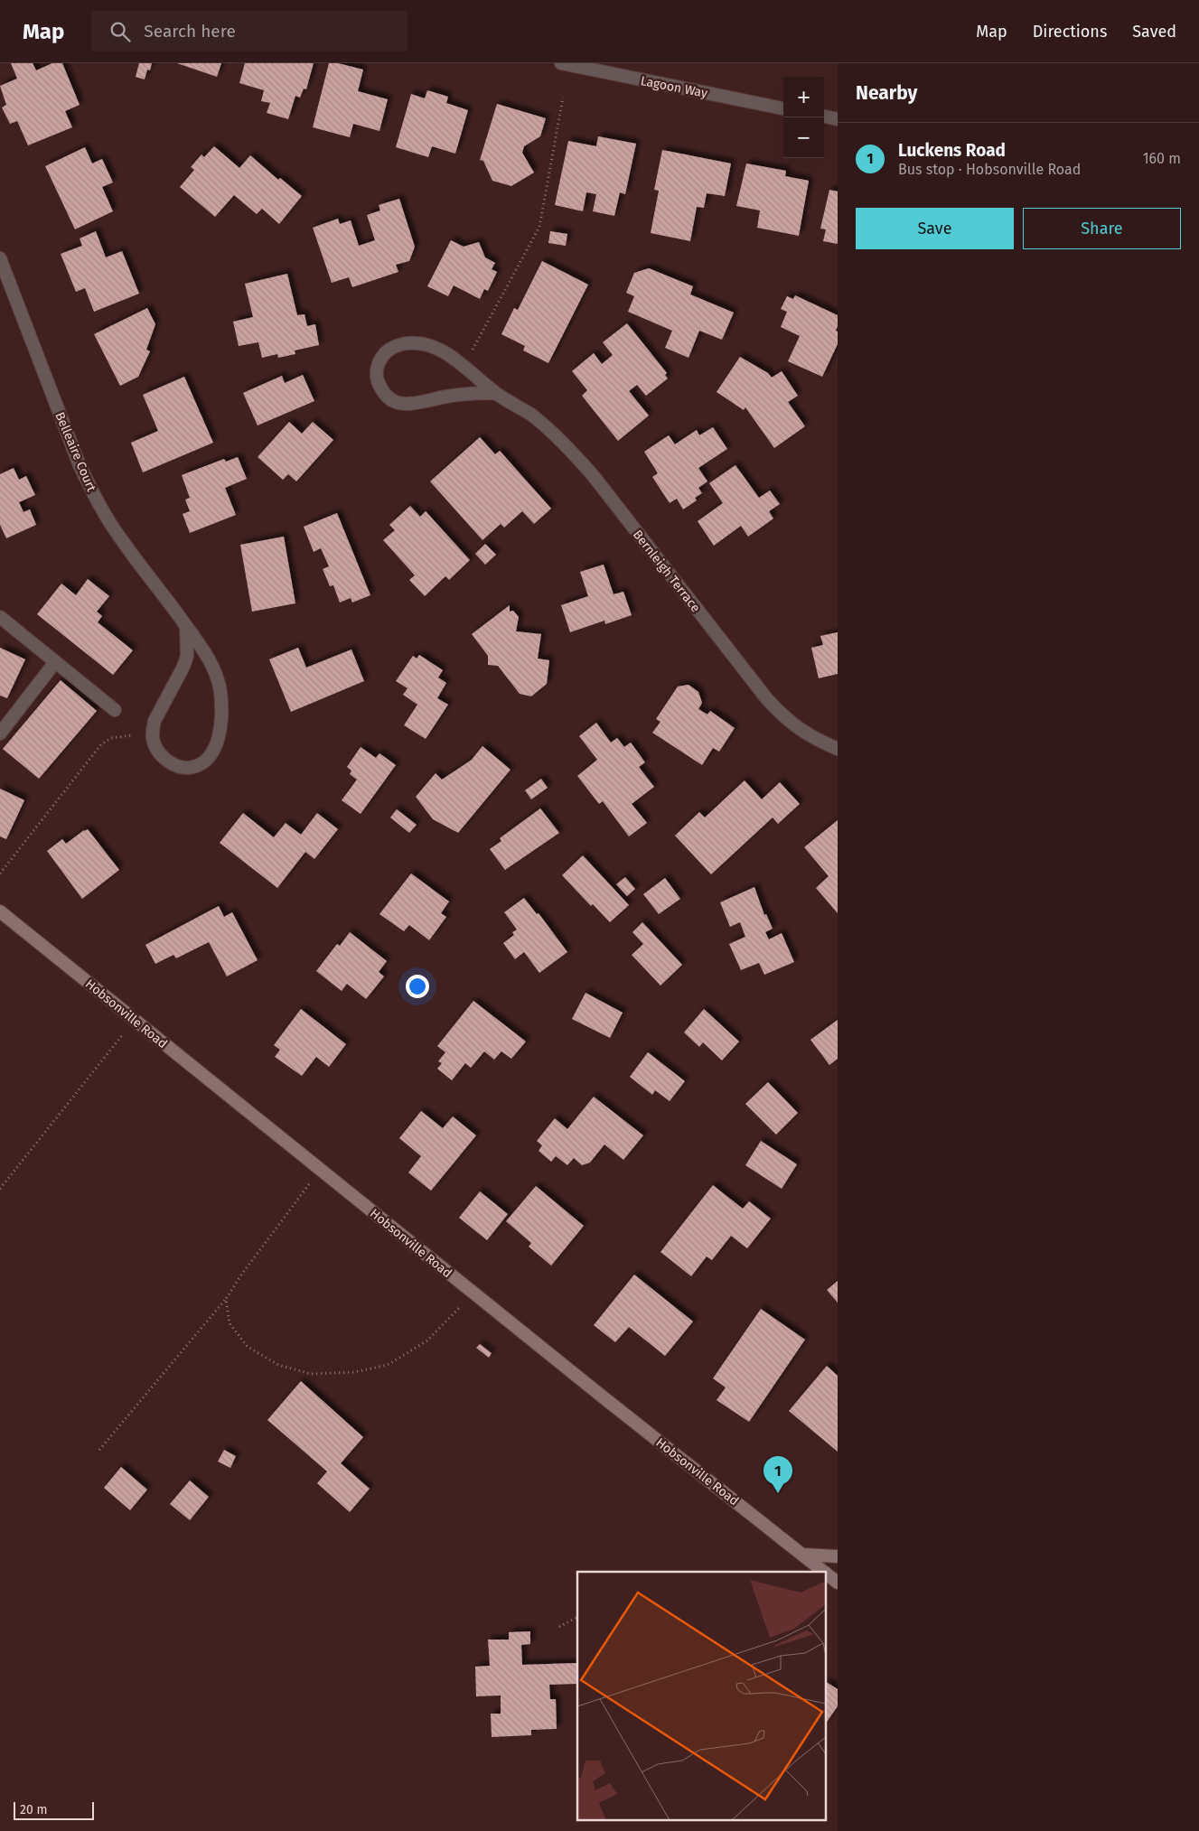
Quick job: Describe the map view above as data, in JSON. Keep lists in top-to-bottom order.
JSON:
{
  "streets": {
    "main road": ["Hobsonville Road"],
    "street": ["Lagoon Way", "Belleaire Court", "Bernleigh Terrace"]
  },
  "scale_bar": "20 m",
  "page": {
    "header": "Map",
    "search": "Search here",
    "nav": ["Map", "Directions", "Saved"],
    "heading": "Nearby",
    "map_buttons": ["+", "−"],
    "list": [
      {
        "mark": "1",
        "name": "Luckens Road",
        "note": "Bus stop · Hobsonville Road",
        "value": "160 m"
      }
    ],
    "buttons": ["Save", "Share"],
    "pins": "1",
    "scale": "20 m"
  }
}
